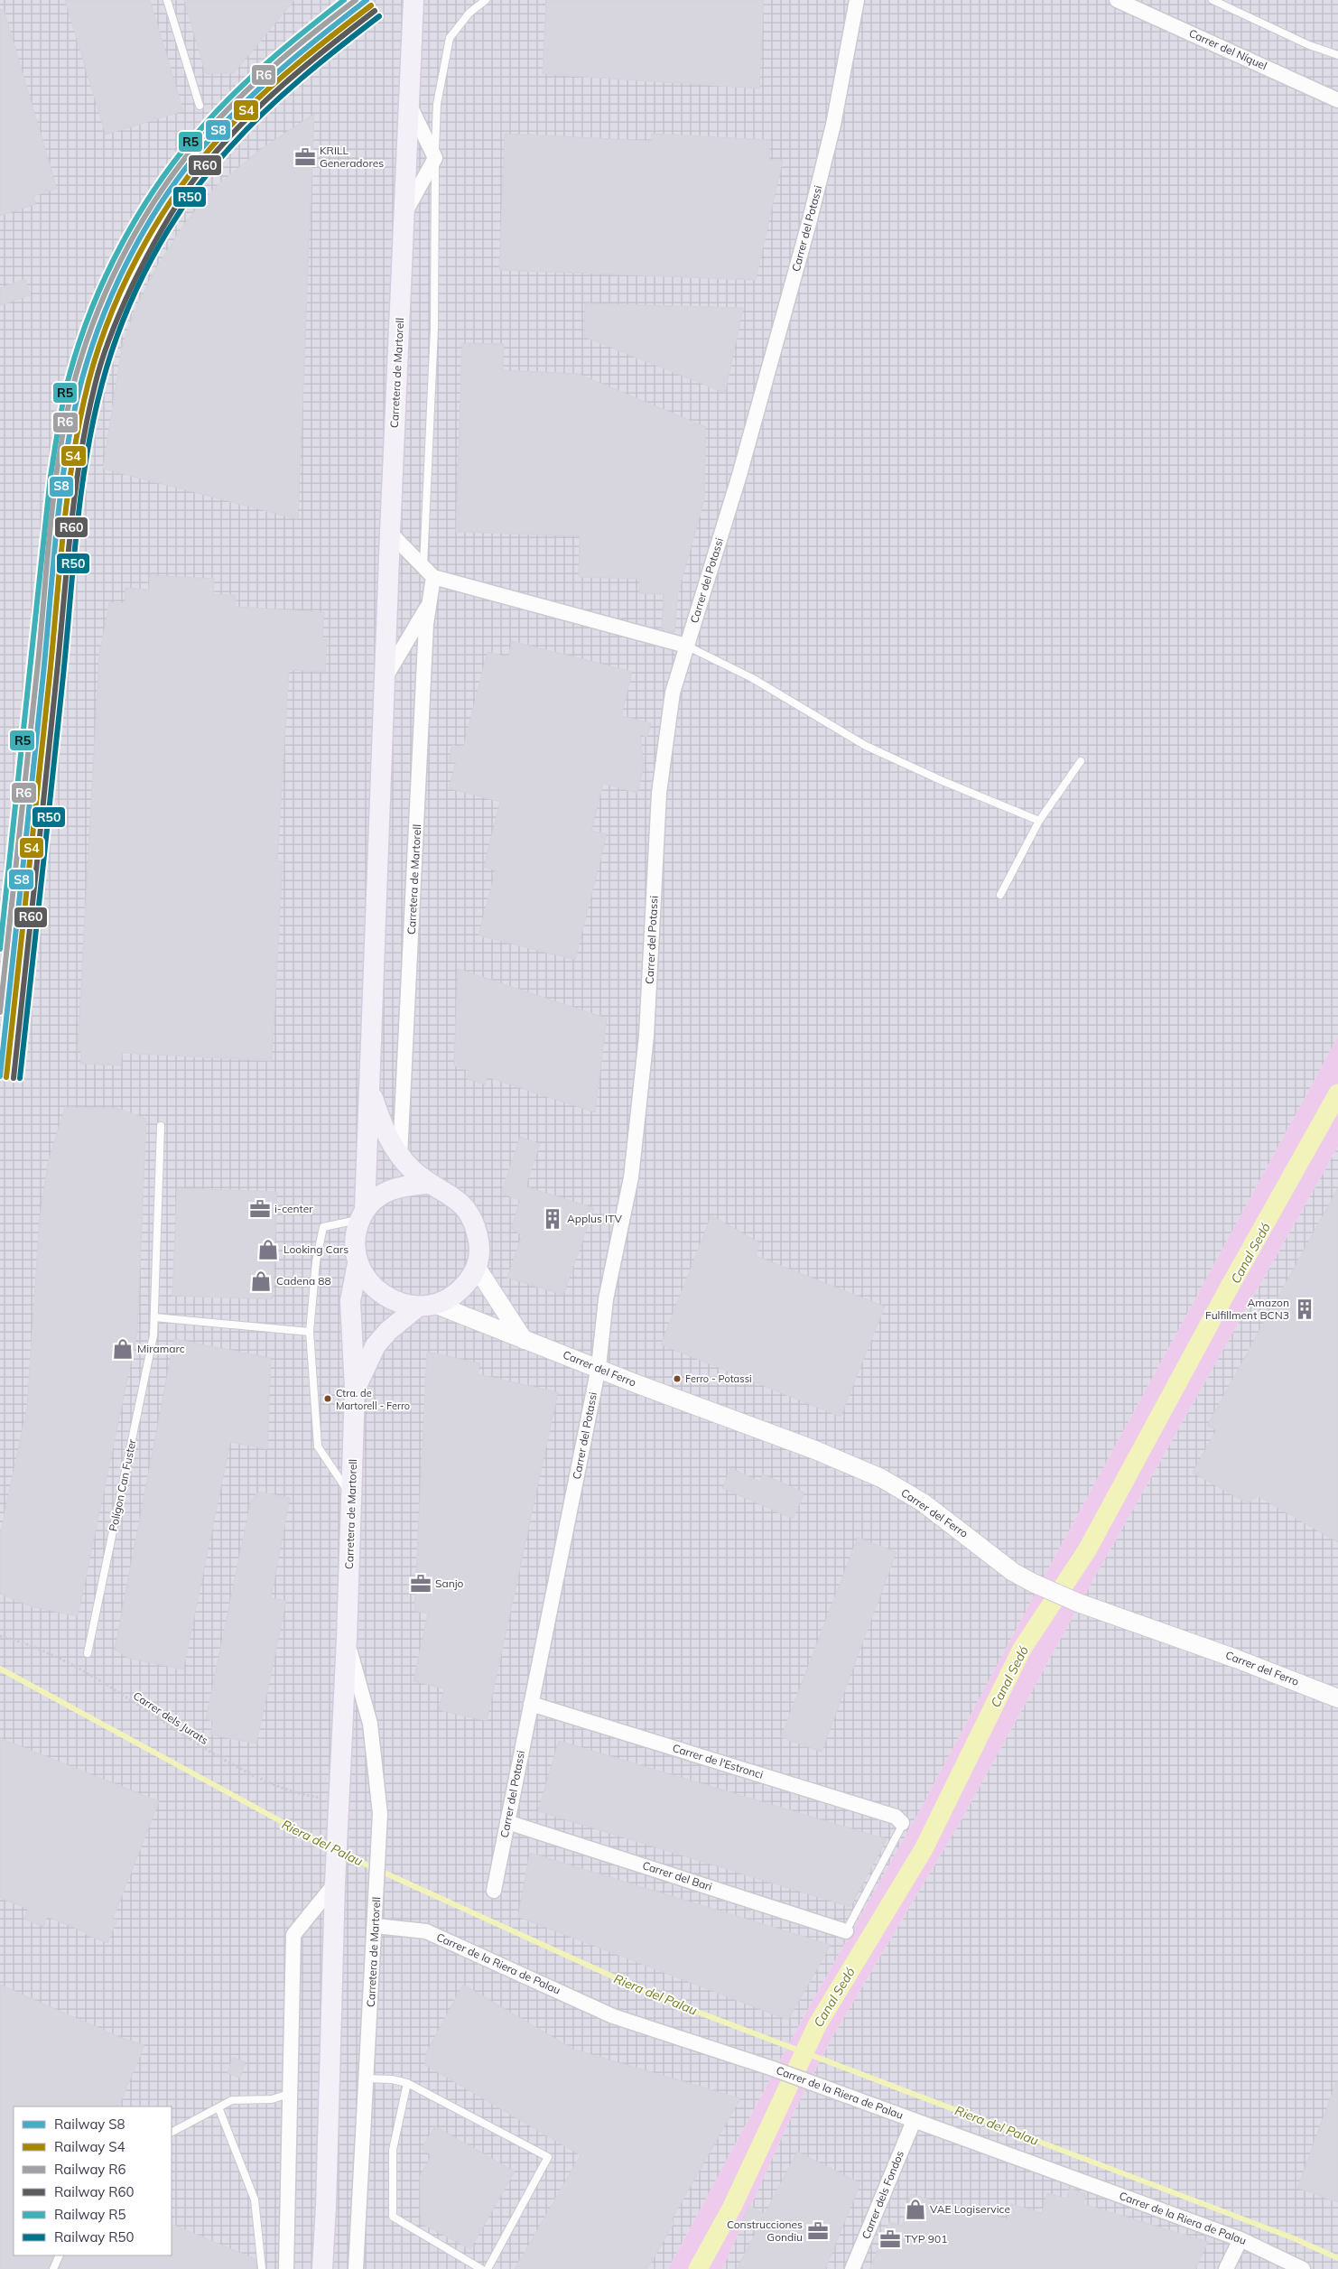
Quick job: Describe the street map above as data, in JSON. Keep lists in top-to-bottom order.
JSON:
{
  "streets": {
    "main road": ["Carretera de Martorell"],
    "street": [
      "Carrer del Níquel",
      "Carrer del Potassi",
      "Carrer del Ferro",
      "Carrer de l'Estronci",
      "Carrer del Bari",
      "Carrer de la Riera de Palau",
      "Carrer dels Fondos"
    ],
    "lane": ["Polígon Can Fuster"],
    "path": ["Carrer dels Jurats"]
  },
  "crossings": [
    ["Carrer del Potassi", "Carrer del Ferro"],
    ["Carrer del Potassi", "Carrer de l'Estronci"],
    ["Carrer del Potassi", "Carrer del Bari"],
    ["Carretera de Martorell", "Carrer del Ferro"],
    ["Carretera de Martorell", "Carrer dels Jurats"],
    ["Carretera de Martorell", "Carrer de la Riera de Palau"],
    ["Carrer de la Riera de Palau", "Carrer dels Fondos"]
  ],
  "water": ["Canal Sedó", "Riera del Palau"],
  "places": {
    "office": [
      "KRILL Generadores",
      "i-center",
      "Sanjo",
      "Construcciones Gondiu",
      "TYP 901"
    ],
    "building": ["Applus ITV", "Amazon Fulfillment BCN3"],
    "shop": [
      "Looking Cars",
      "Cadena 88",
      "Miramarc",
      "VAE Logiservice"
    ],
    "other": ["Ferro - Potassi", "Ctra. de Martorell - Ferro"]
  },
  "lines": [
    "rail line S8",
    "rail line R6",
    "rail line R5",
    "rail line S4",
    "rail line R60",
    "rail line R50"
  ],
  "legend": [
    "Railway S8",
    "Railway S4",
    "Railway R6",
    "Railway R60",
    "Railway R5",
    "Railway R50"
  ]
}
